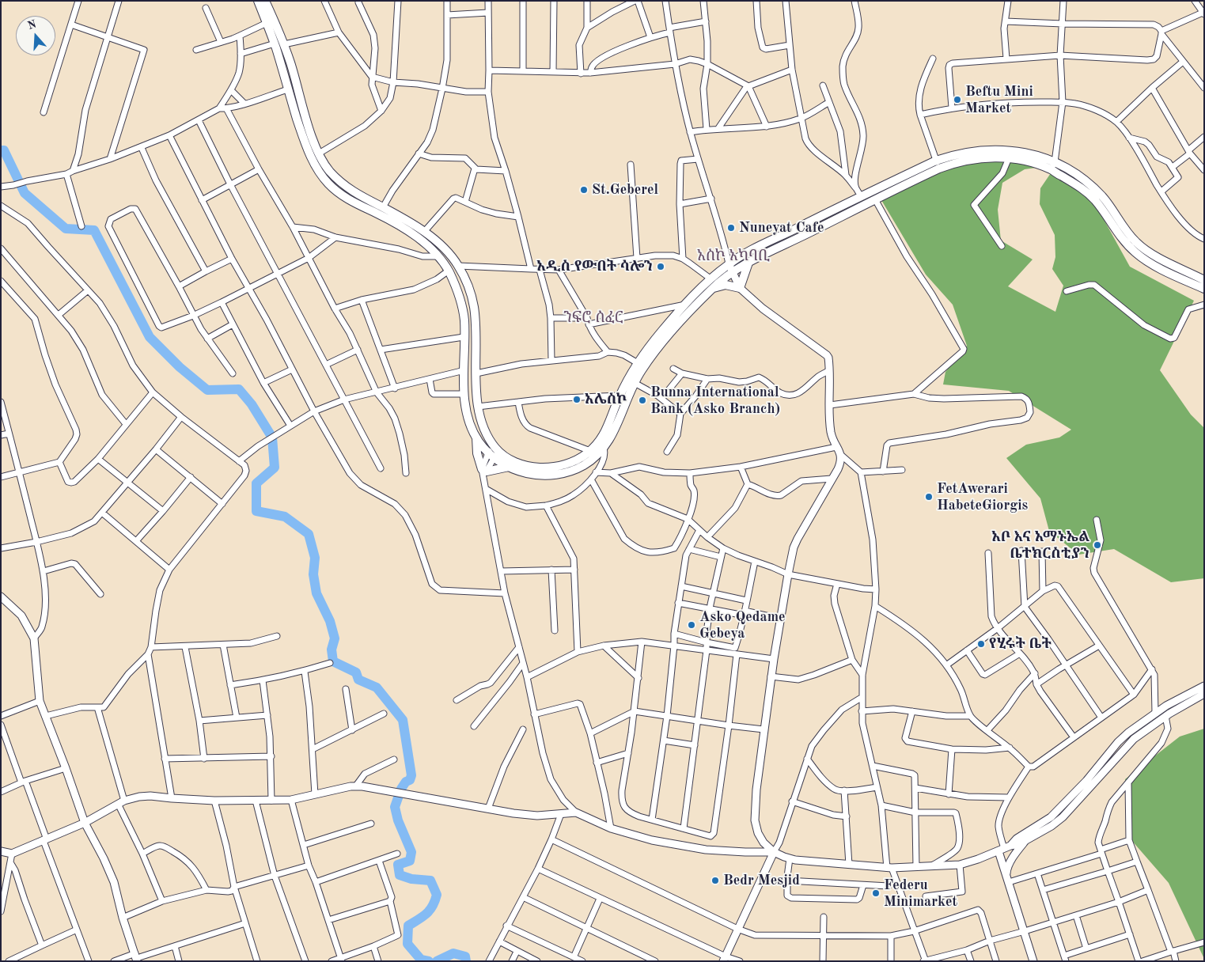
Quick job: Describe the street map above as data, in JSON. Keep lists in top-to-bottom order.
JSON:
{
  "districts": ["አስኮ አካባቢ", "ንፍሮ ሰፈር"],
  "places": [
    "Beftu Mini Market",
    "St.Geberel",
    "Nuneyat Cafe",
    "አዲስ የውበት ሳሎን",
    "አሌስኮ",
    "Bunna International Bank (Asko Branch)",
    "FetAwerari HabeteGiorgis",
    "አቦ እና አማኑኤል ቤተክርስቲያን",
    "Asko Qedame Gebeya",
    "የሂሩት ቤት",
    "Bedr Mesjid",
    "Federu Minimarket"
  ],
  "north": "top"
}
